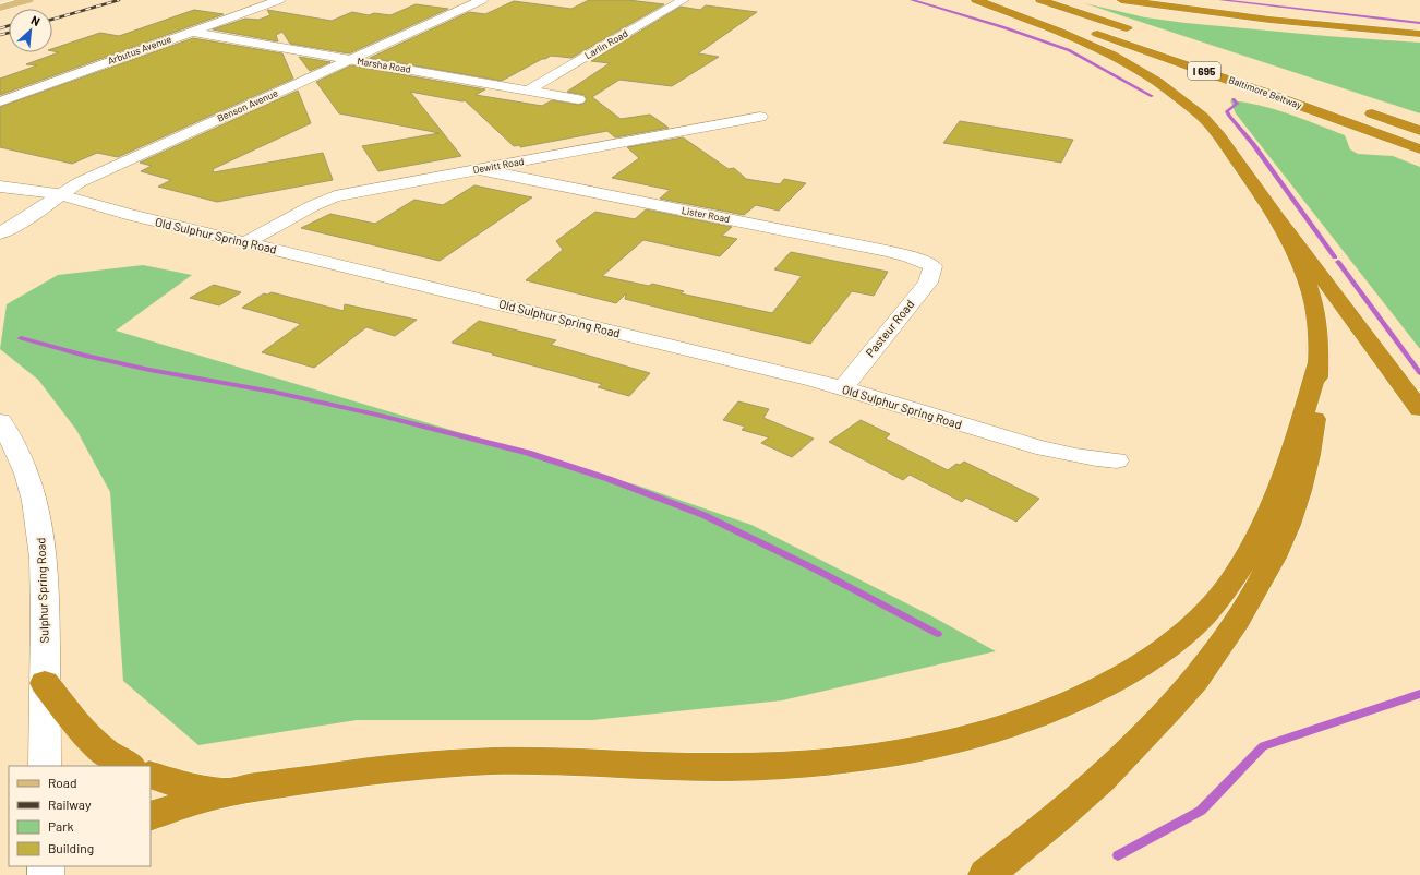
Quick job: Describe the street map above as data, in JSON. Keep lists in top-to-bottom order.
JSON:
{
  "streets": {
    "highway": ["I 695", "Baltimore Beltway"],
    "street": [
      "Larlin Road",
      "Arbutus Avenue",
      "Marsha Road",
      "Benson Avenue",
      "Dewitt Road",
      "Lister Road",
      "Old Sulphur Spring Road",
      "Pasteur Road",
      "Sulphur Spring Road"
    ]
  },
  "crossings": [
    ["Larlin Road", "Marsha Road"],
    ["Arbutus Avenue", "Marsha Road"],
    ["Marsha Road", "Benson Avenue"],
    ["Benson Avenue", "Old Sulphur Spring Road"],
    ["Dewitt Road", "Lister Road"],
    ["Dewitt Road", "Old Sulphur Spring Road"],
    ["Lister Road", "Pasteur Road"],
    ["Old Sulphur Spring Road", "Pasteur Road"]
  ],
  "legend": [
    "Road",
    "Railway",
    "Park",
    "Building"
  ],
  "north": "top right"
}
